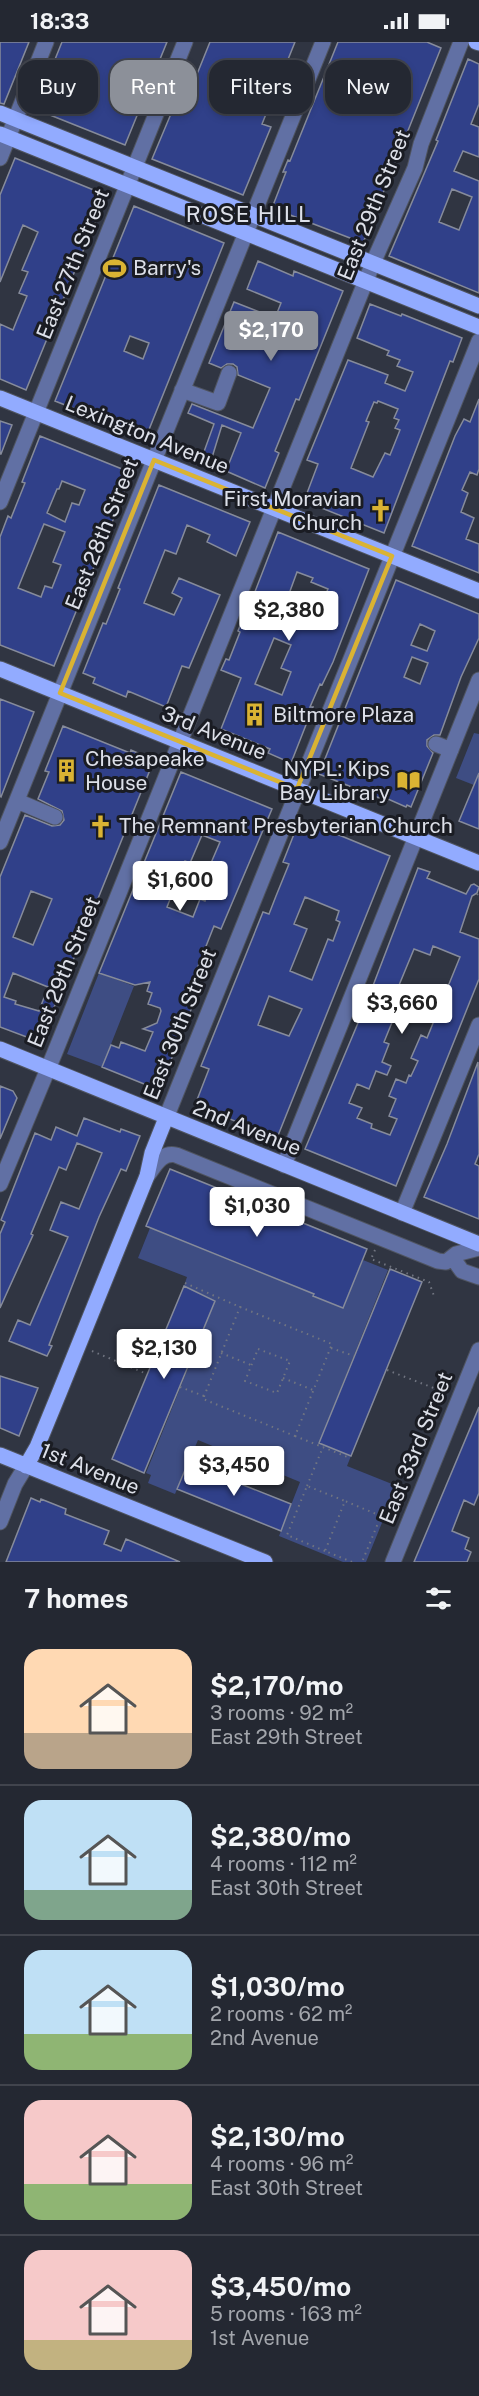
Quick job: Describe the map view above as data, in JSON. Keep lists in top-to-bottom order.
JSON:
{
  "streets": {
    "main road": [
      "Lexington Avenue",
      "3rd Avenue",
      "East 30th Street",
      "2nd Avenue",
      "1st Avenue"
    ],
    "street": [
      "East 29th Street",
      "East 27th Street",
      "East 28th Street",
      "East 33rd Street"
    ]
  },
  "crossings": [
    ["East 29th Street", "Lexington Avenue"],
    ["East 29th Street", "3rd Avenue"],
    ["East 29th Street", "2nd Avenue"],
    ["East 27th Street", "Lexington Avenue"],
    ["Lexington Avenue", "East 28th Street"],
    ["Lexington Avenue", "East 30th Street"],
    ["East 28th Street", "3rd Avenue"],
    ["3rd Avenue", "East 30th Street"],
    ["East 30th Street", "2nd Avenue"],
    ["East 30th Street", "1st Avenue"]
  ],
  "districts": ["ROSE HILL"],
  "places": {
    "sports": ["Barry's"],
    "church": ["First Moravian Church", "The Remnant Presbyterian Church"],
    "building": ["Biltmore Plaza", "Chesapeake House"],
    "library": ["NYPL: Kips Bay Library"]
  },
  "page": {
    "status": "18:33",
    "chip": [
      "Buy",
      "Rent",
      "Filters",
      "New"
    ],
    "price": [
      "$2,170",
      "$2,380",
      "$1,600",
      "$3,660",
      "$1,030",
      "$2,130",
      "$3,450"
    ],
    "heading": "7 homes",
    "list": [
      {
        "name": "$2,170/mo",
        "note": "3 rooms · 92 m² · East 29th Street"
      },
      {
        "name": "$2,380/mo",
        "note": "4 rooms · 112 m² · East 30th Street"
      },
      {
        "name": "$1,030/mo",
        "note": "2 rooms · 62 m² · 2nd Avenue"
      },
      {
        "name": "$2,130/mo",
        "note": "4 rooms · 96 m² · East 30th Street"
      },
      {
        "name": "$3,450/mo",
        "note": "5 rooms · 163 m² · 1st Avenue"
      }
    ]
  }
}
